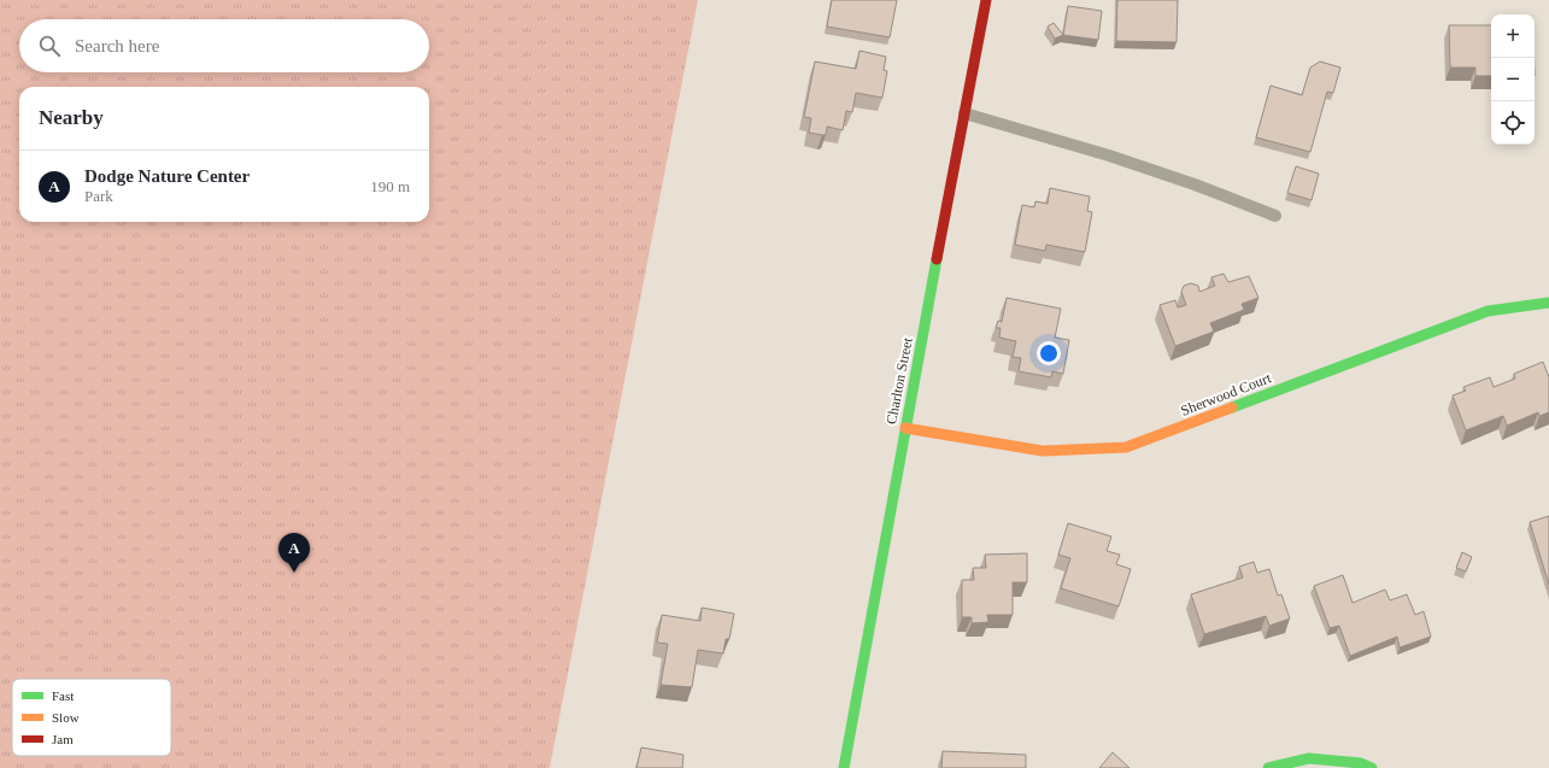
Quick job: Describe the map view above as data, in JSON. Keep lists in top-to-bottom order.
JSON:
{
  "streets": {
    "street": ["Charlton Street", "Sherwood Court"]
  },
  "crossings": [
    ["Charlton Street", "Sherwood Court"]
  ],
  "legend": ["Fast", "Slow", "Jam"],
  "page": {
    "map_buttons": ["+", "−"],
    "search": "Search here",
    "heading": "Nearby",
    "list": [
      {
        "mark": "A",
        "name": "Dodge Nature Center",
        "note": "Park",
        "value": "190 m"
      }
    ],
    "pins": "A"
  }
}
